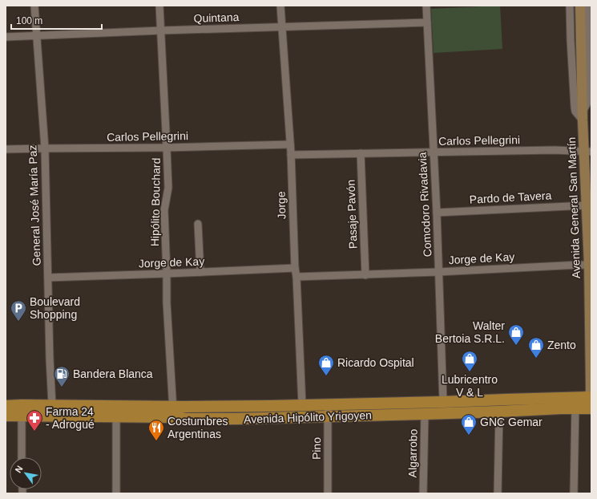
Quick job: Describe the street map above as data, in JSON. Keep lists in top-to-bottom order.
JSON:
{
  "streets": {
    "main road": ["Avenida General San Martín", "Avenida Hipólito Yrigoyen"],
    "street": [
      "Quintana",
      "Carlos Pellegrini",
      "Pardo de Tavera",
      "Hipólito Bouchard",
      "Comodoro Rivadavia",
      "General José María Paz",
      "Jorge",
      "Pasaje Pavón",
      "Jorge de Kay",
      "Pino",
      "Algarrobo"
    ]
  },
  "crossings": [
    ["Quintana", "Hipólito Bouchard"],
    ["Quintana", "Comodoro Rivadavia"],
    ["Quintana", "General José María Paz"],
    ["Quintana", "Jorge"],
    ["Carlos Pellegrini", "Hipólito Bouchard"],
    ["Carlos Pellegrini", "Comodoro Rivadavia"],
    ["Carlos Pellegrini", "General José María Paz"],
    ["Carlos Pellegrini", "Jorge"],
    ["Carlos Pellegrini", "Avenida General San Martín"],
    ["Carlos Pellegrini", "Pasaje Pavón"],
    ["Pardo de Tavera", "Comodoro Rivadavia"],
    ["Pardo de Tavera", "Avenida General San Martín"],
    ["Hipólito Bouchard", "Jorge de Kay"],
    ["Hipólito Bouchard", "Avenida Hipólito Yrigoyen"],
    ["Comodoro Rivadavia", "Jorge de Kay"],
    ["Comodoro Rivadavia", "Avenida Hipólito Yrigoyen"],
    ["General José María Paz", "Jorge de Kay"],
    ["General José María Paz", "Avenida Hipólito Yrigoyen"],
    ["Jorge", "Jorge de Kay"],
    ["Jorge", "Avenida Hipólito Yrigoyen"],
    ["Avenida General San Martín", "Jorge de Kay"],
    ["Avenida General San Martín", "Avenida Hipólito Yrigoyen"],
    ["Pasaje Pavón", "Jorge de Kay"],
    ["Avenida Hipólito Yrigoyen", "Pino"],
    ["Avenida Hipólito Yrigoyen", "Algarrobo"]
  ],
  "places": {
    "parking": ["Boulevard Shopping"],
    "shop": [
      "Walter Bertoia S.R.L.",
      "Zento",
      "Lubricentro V & L",
      "Ricardo Ospital",
      "GNC Gemar"
    ],
    "fuel station": ["Bandera Blanca"],
    "pharmacy": ["Farma 24 - Adrogué"],
    "restaurant": ["Costumbres Argentinas"]
  },
  "scale_bar": "100 m",
  "north": "top left"
}
